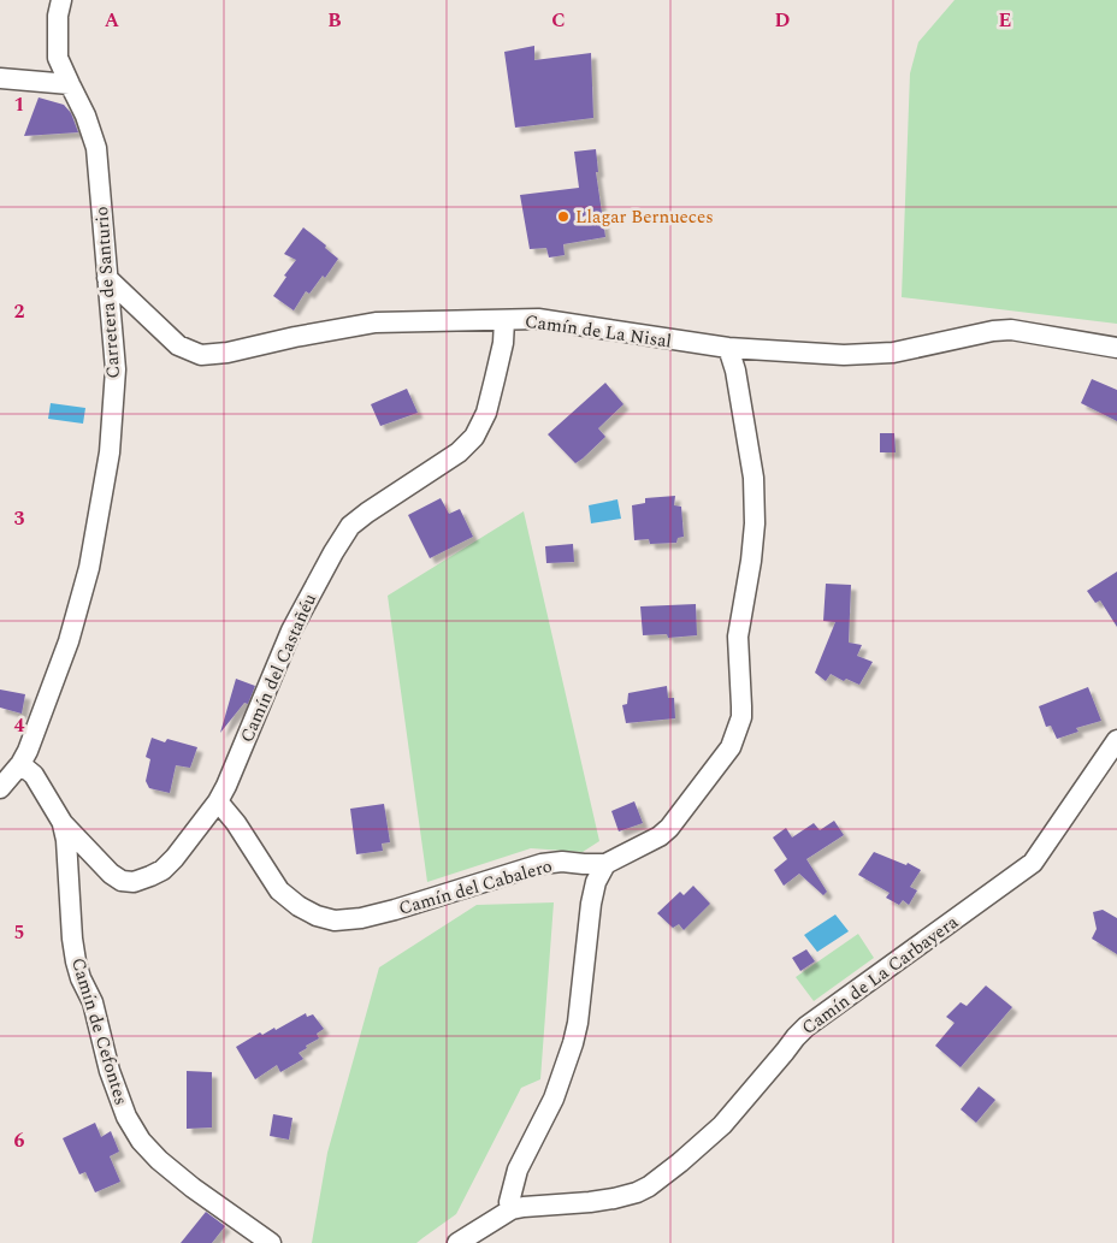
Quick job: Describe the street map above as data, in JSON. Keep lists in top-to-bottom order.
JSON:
{
  "streets": {
    "street": [
      "Carretera de Santurio",
      "Camín de La Nisal",
      "Camín del Castañéu",
      "Camín del Cabalero",
      "Camín de La Carbayera",
      "Camín de Cefontes"
    ]
  },
  "crossings": [
    ["Carretera de Santurio", "Camín de La Nisal"],
    ["Carretera de Santurio", "Camín del Castañéu"],
    ["Camín de La Nisal", "Camín del Castañéu"],
    ["Camín de La Nisal", "Camín del Cabalero"],
    ["Camín del Castañéu", "Camín del Cabalero"],
    ["Camín del Castañéu", "Camín de Cefontes"]
  ],
  "places": ["Llagar Bernueces"],
  "grid": {
    "columns": [
      "A",
      "B",
      "C",
      "D",
      "E"
    ],
    "rows": [
      "1",
      "2",
      "3",
      "4",
      "5",
      "6"
    ]
  }
}
